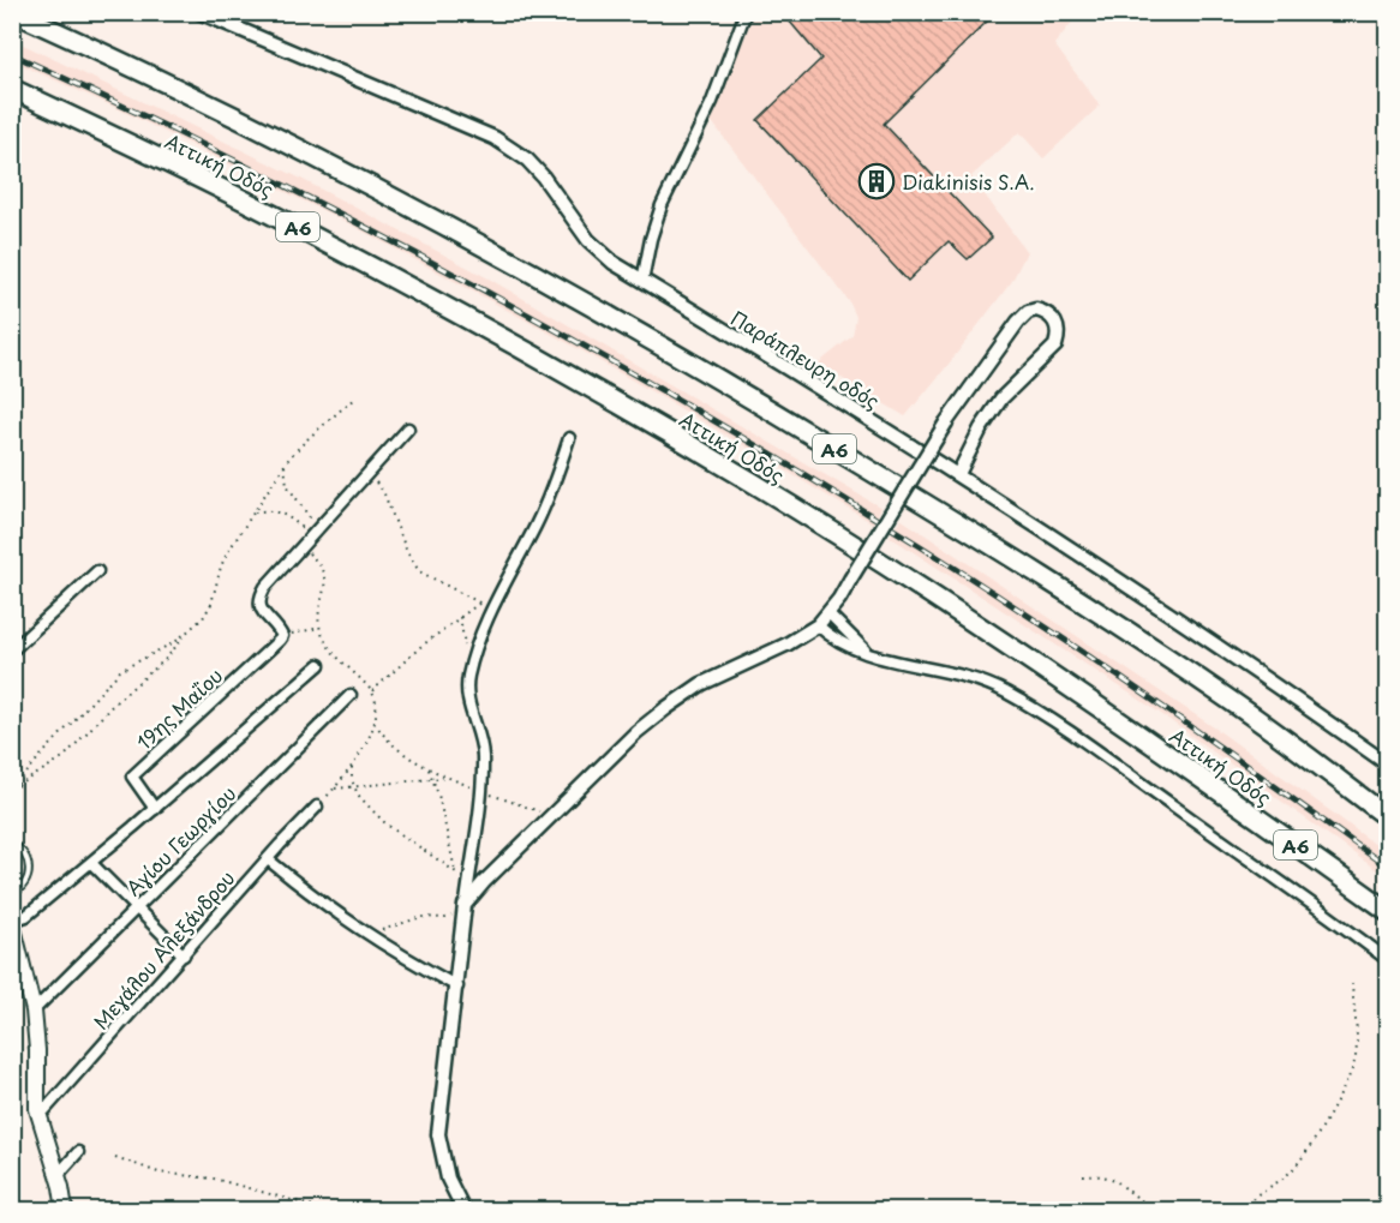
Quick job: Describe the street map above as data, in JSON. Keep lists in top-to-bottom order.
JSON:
{
  "streets": {
    "highway": ["Αττική Οδός", "Α6"],
    "street": [
      "Παράπλευρη οδός",
      "19ης Μαΐου",
      "Αγίου Γεωργίου",
      "Μεγάλου Αλεξάνδρου"
    ]
  },
  "places": {
    "building": ["Diakinisis S.A."]
  }
}
